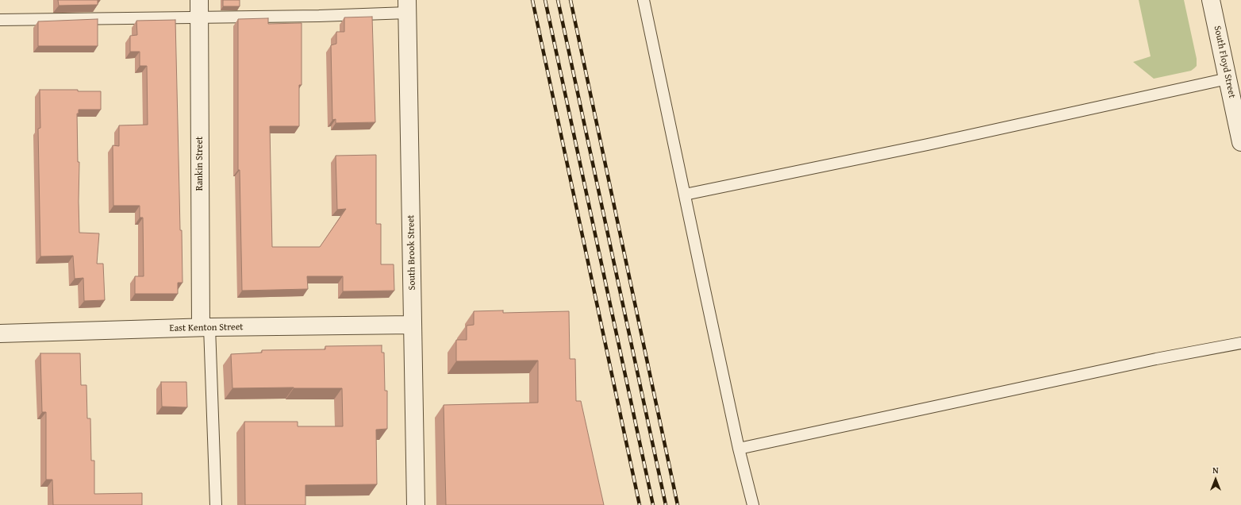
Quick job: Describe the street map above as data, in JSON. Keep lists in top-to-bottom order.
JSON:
{
  "streets": {
    "street": [
      "South Floyd Street",
      "Rankin Street",
      "South Brook Street",
      "East Kenton Street"
    ]
  },
  "crossings": [
    ["Rankin Street", "East Kenton Street"],
    ["South Brook Street", "East Kenton Street"]
  ],
  "north": "top"
}
